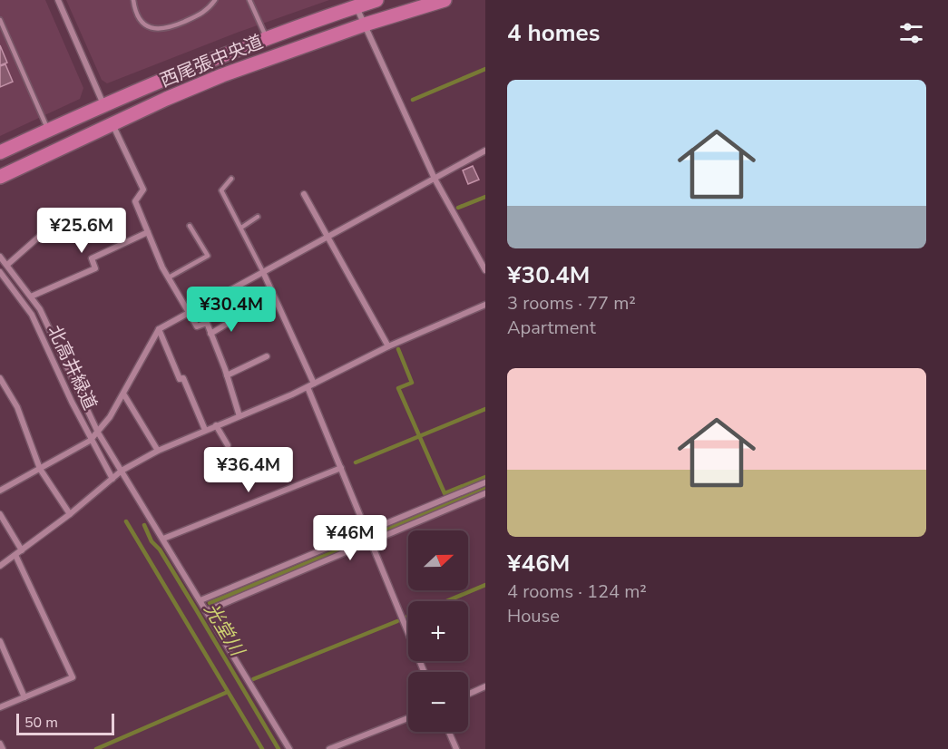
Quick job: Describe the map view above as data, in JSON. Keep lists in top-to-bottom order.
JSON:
{
  "streets": {
    "main road": ["西尾張中央道"],
    "street": ["北高井緑道"]
  },
  "water": ["光堂川"],
  "scale_bar": "50 m",
  "north": "right",
  "page": {
    "heading": "4 homes",
    "list": [
      {
        "name": "¥30.4M",
        "note": "3 rooms · 77 m² · Apartment"
      },
      {
        "name": "¥46M",
        "note": "4 rooms · 124 m² · House"
      }
    ],
    "price": [
      "¥25.6M",
      "¥30.4M",
      "¥36.4M",
      "¥46M"
    ],
    "map_buttons": ["+", "−"],
    "scale": "50 m"
  }
}
